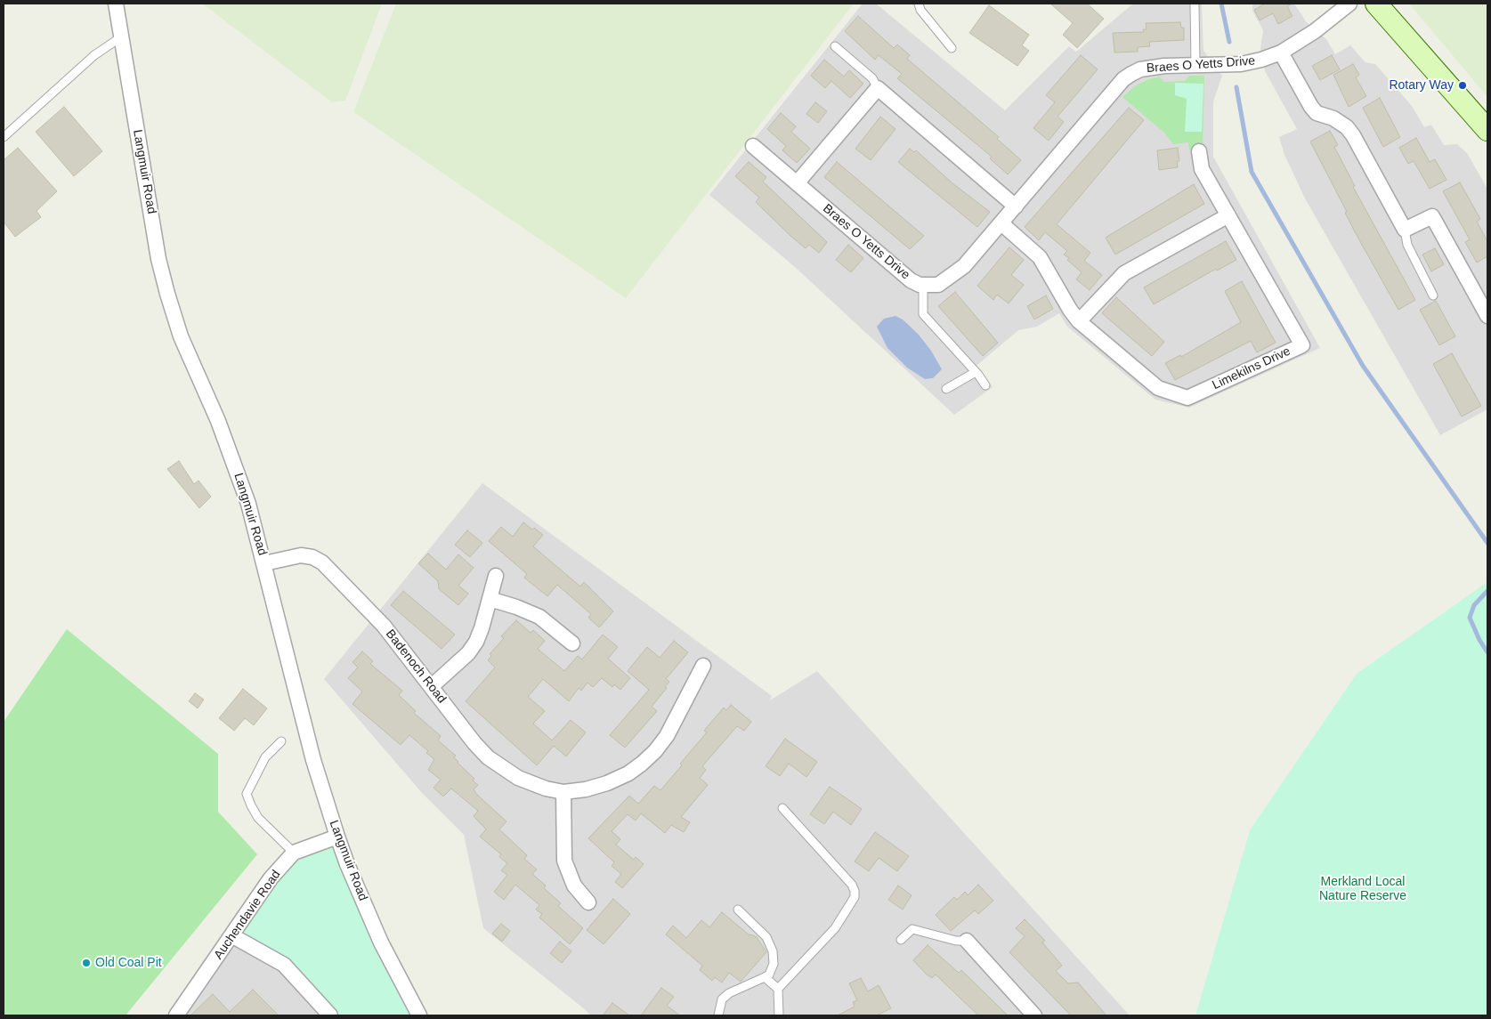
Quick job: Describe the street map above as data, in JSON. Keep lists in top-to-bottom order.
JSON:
{
  "streets": {
    "street": [
      "Braes O Yetts Drive",
      "Langmuir Road",
      "Limekilns Drive",
      "Badenoch Road",
      "Auchendavie Road"
    ]
  },
  "crossings": [
    ["Braes O Yetts Drive", "Limekilns Drive"],
    ["Langmuir Road", "Badenoch Road"],
    ["Langmuir Road", "Auchendavie Road"]
  ],
  "parks": ["Merkland Local Nature Reserve"],
  "places": ["Rotary Way", "Old Coal Pit"]
}
